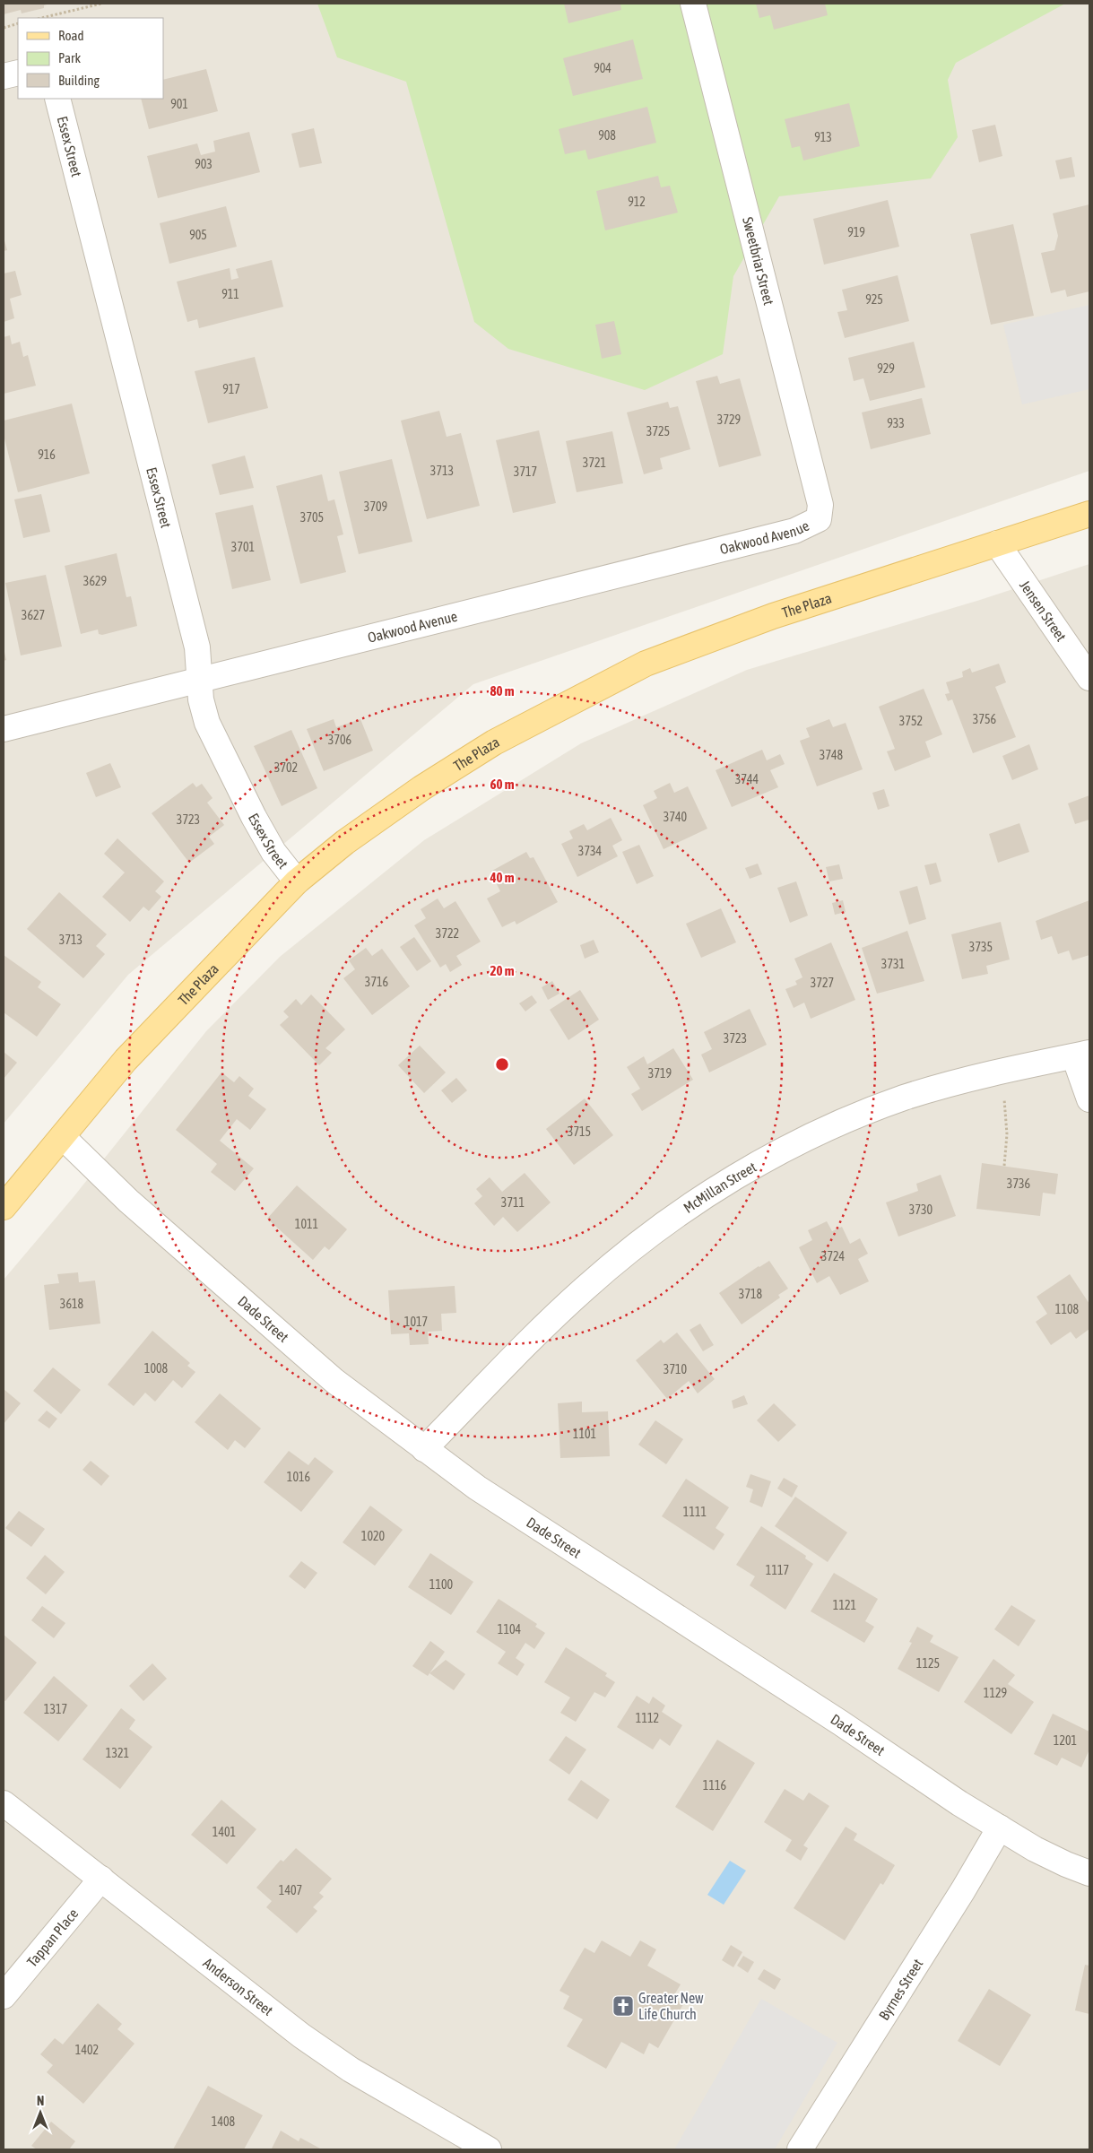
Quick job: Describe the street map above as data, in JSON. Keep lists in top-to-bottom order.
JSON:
{
  "streets": {
    "main road": ["The Plaza"],
    "street": [
      "Essex Street",
      "Sweetbriar Street",
      "Oakwood Avenue",
      "Jensen Street",
      "McMillan Street",
      "Dade Street",
      "Tappan Place",
      "Anderson Street",
      "Byrnes Street"
    ]
  },
  "crossings": [
    ["Essex Street", "Oakwood Avenue"],
    ["Essex Street", "The Plaza"],
    ["Sweetbriar Street", "Oakwood Avenue"],
    ["The Plaza", "Jensen Street"],
    ["The Plaza", "Dade Street"],
    ["McMillan Street", "Dade Street"],
    ["Dade Street", "Byrnes Street"],
    ["Tappan Place", "Anderson Street"]
  ],
  "places": {
    "church": ["Greater New Life Church"]
  },
  "house_numbers": [
    "904",
    "901",
    "908",
    "913",
    "903",
    "912",
    "919",
    "905",
    "911",
    "925",
    "929",
    "917",
    "3729",
    "933",
    "3725",
    "916",
    "3721",
    "3713",
    "3717",
    "3709",
    "3705",
    "3701",
    "3629",
    "3627",
    "3756",
    "3752",
    "3706",
    "3748",
    "3702",
    "3744",
    "3740",
    "3723",
    "3734",
    "3722",
    "3713",
    "3735",
    "3731",
    "3716",
    "3727",
    "3723",
    "3719",
    "3715",
    "3736",
    "3711",
    "3730",
    "1011",
    "3724",
    "3718",
    "3618",
    "1108",
    "1017",
    "1008",
    "3710",
    "1101",
    "1016",
    "1111",
    "1020",
    "1117",
    "1100",
    "1121",
    "1104",
    "1125",
    "1129",
    "1317",
    "1112",
    "1201",
    "1321",
    "1116",
    "1401",
    "1407",
    "1402",
    "1408"
  ],
  "legend": ["Road", "Park", "Building"],
  "north": "top",
  "rings": [
    "80 m",
    "60 m",
    "40 m",
    "20 m"
  ]
}
